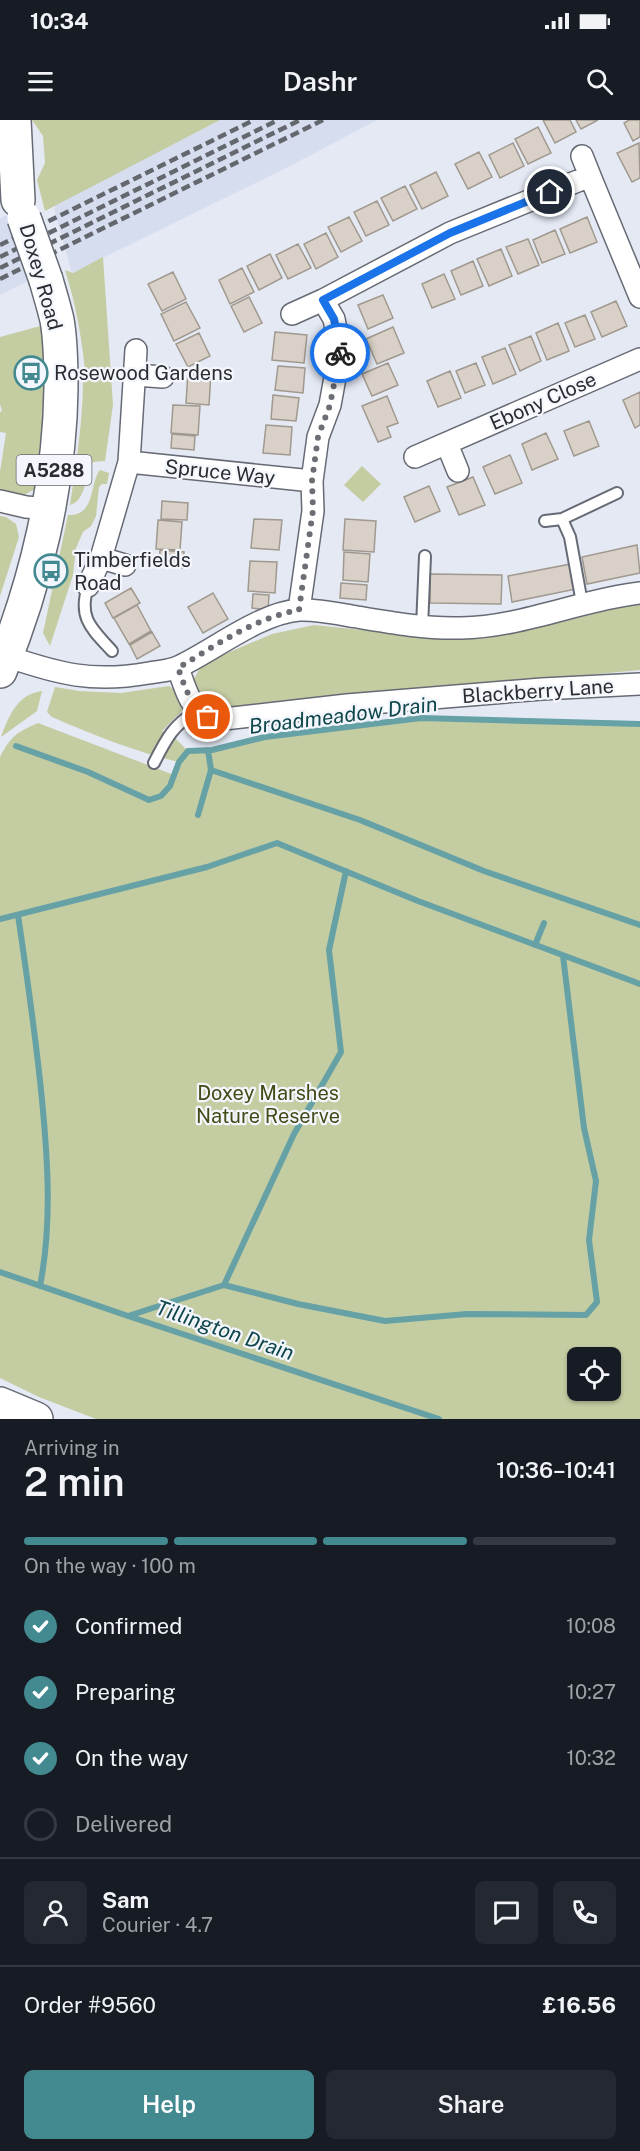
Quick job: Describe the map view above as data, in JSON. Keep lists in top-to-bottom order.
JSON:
{
  "streets": {
    "main road": ["Doxey Road", "A5288"],
    "street": ["Ebony Close", "Spruce Way", "Blackberry Lane"]
  },
  "water": ["Broadmeadow Drain", "Tillington Drain"],
  "parks": ["Doxey Marshes Nature Reserve"],
  "places": {
    "bus stop": ["Rosewood Gardens", "Timberfields Road"]
  },
  "page": {
    "status": "10:34",
    "header": "Dashr",
    "heading": ["2 min", "Arriving in", "10:36–10:41"],
    "panel": [
      "Sam",
      "Courier · 4.7",
      "Order #9560",
      "£16.56"
    ],
    "bar": "On the way · 100 m",
    "list": [
      ["Confirmed", "10:08"],
      ["Preparing", "10:27"],
      ["On the way", "10:32"],
      "Delivered"
    ],
    "buttons": ["Help", "Share"]
  }
}
